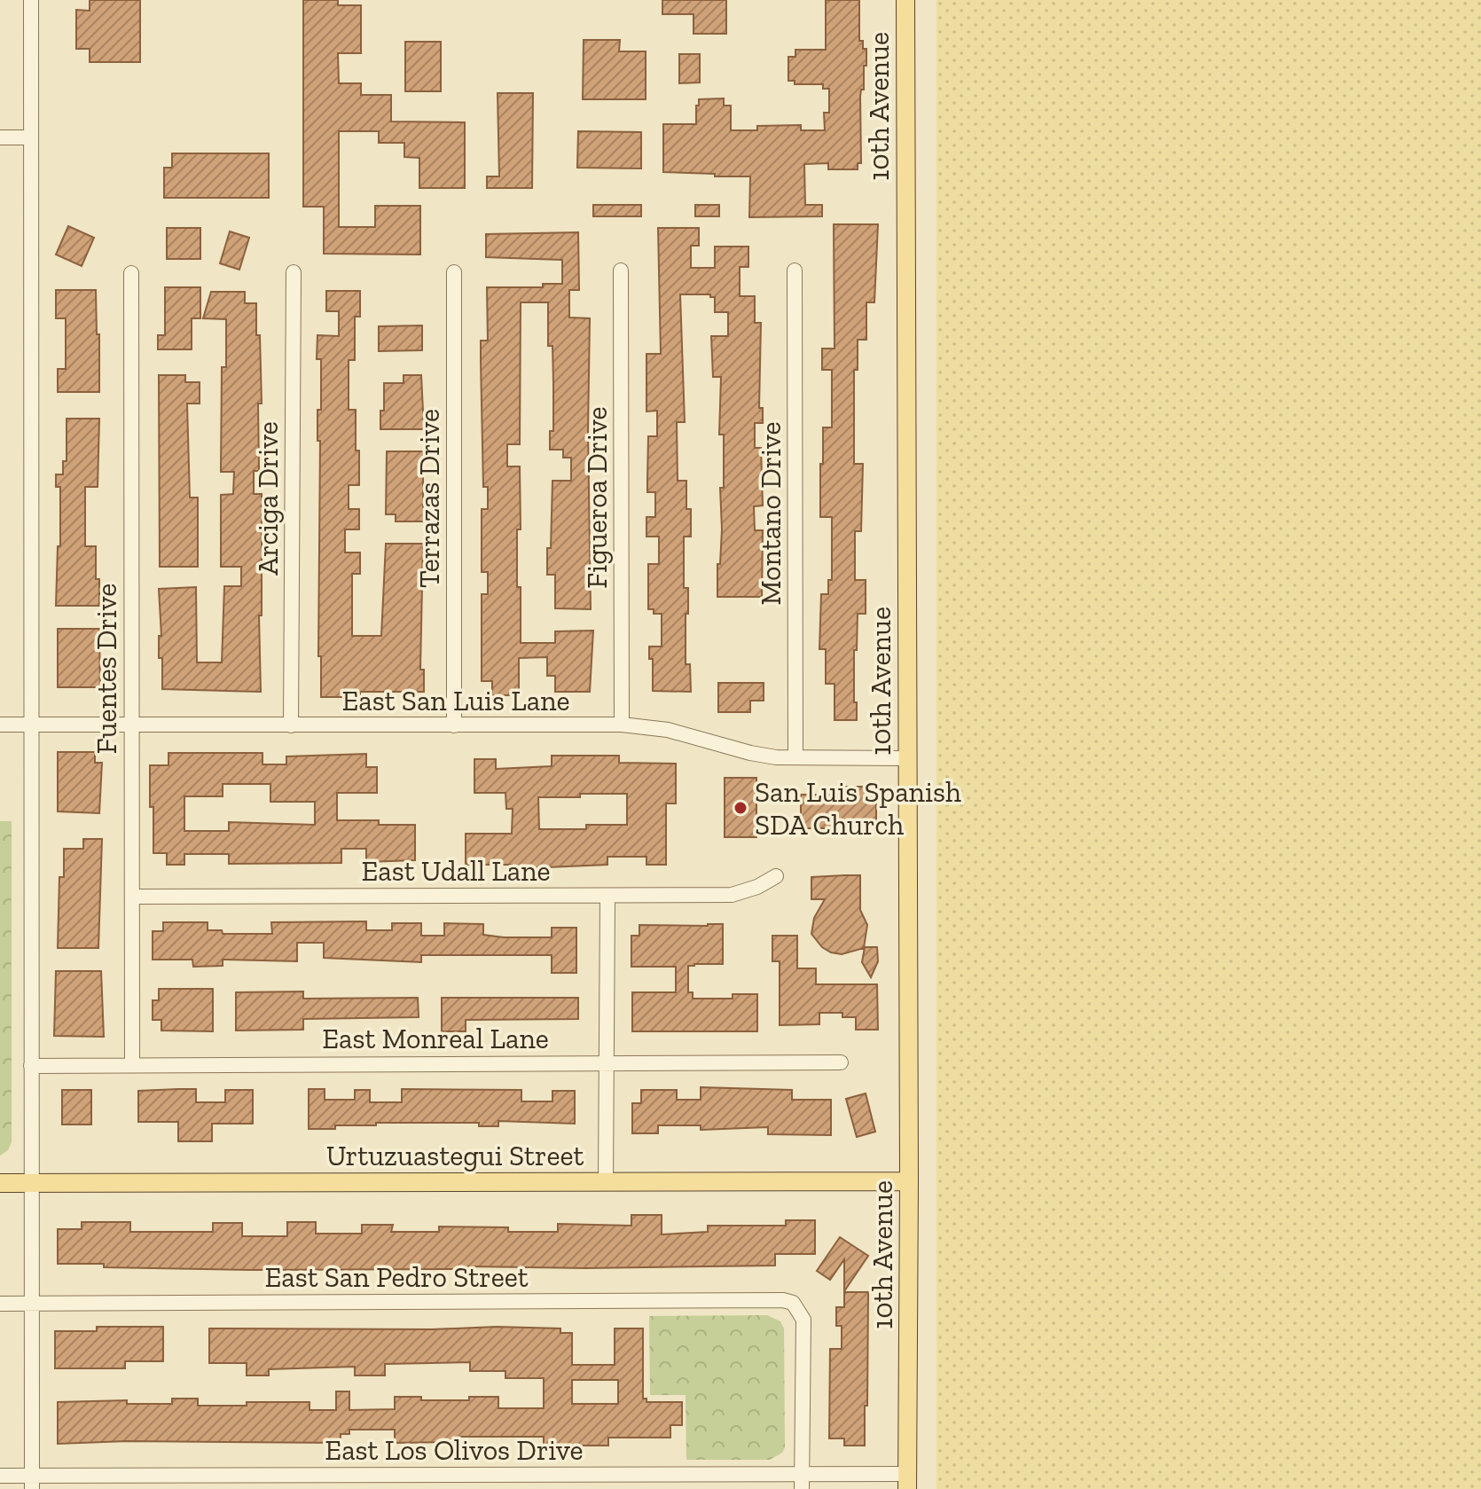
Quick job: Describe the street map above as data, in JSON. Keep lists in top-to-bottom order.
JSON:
{
  "streets": {
    "main road": ["10th Avenue", "Urtuzuastegui Street"],
    "street": [
      "Figueroa Drive",
      "Arciga Drive",
      "Terrazas Drive",
      "Montano Drive",
      "Fuentes Drive",
      "East San Luis Lane",
      "East Udall Lane",
      "East Monreal Lane",
      "East San Pedro Street",
      "East Los Olivos Drive"
    ]
  },
  "crossings": [
    ["10th Avenue", "East San Luis Lane"],
    ["10th Avenue", "Urtuzuastegui Street"],
    ["10th Avenue", "East Los Olivos Drive"],
    ["Figueroa Drive", "East San Luis Lane"],
    ["Arciga Drive", "East San Luis Lane"],
    ["Terrazas Drive", "East San Luis Lane"],
    ["Montano Drive", "East San Luis Lane"],
    ["Fuentes Drive", "East San Luis Lane"],
    ["Fuentes Drive", "East Udall Lane"],
    ["Fuentes Drive", "East Monreal Lane"],
    ["East San Pedro Street", "East Los Olivos Drive"]
  ],
  "places": ["San Luis Spanish SDA Church"]
}
